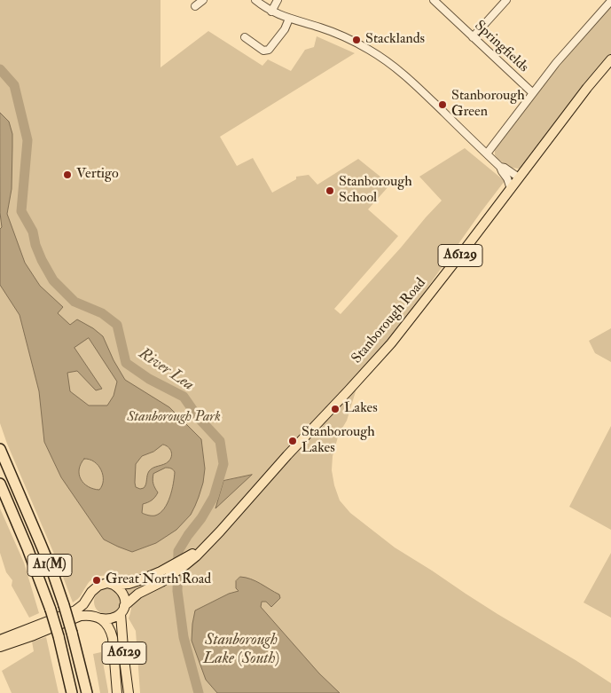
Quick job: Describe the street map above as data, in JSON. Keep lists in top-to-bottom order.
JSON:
{
  "streets": {
    "highway": ["A1(M)"],
    "main road": ["A6129", "Stanborough Road"],
    "street": ["Springfields"]
  },
  "crossings": [
    ["A6129", "Stanborough Road"]
  ],
  "water": ["River Lea", "Stanborough Lake (South)"],
  "parks": ["Stanborough Park"],
  "places": [
    "Stacklands",
    "Stanborough Green",
    "Vertigo",
    "Stanborough School",
    "Lakes",
    "Stanborough Lakes",
    "Great North Road"
  ]
}
